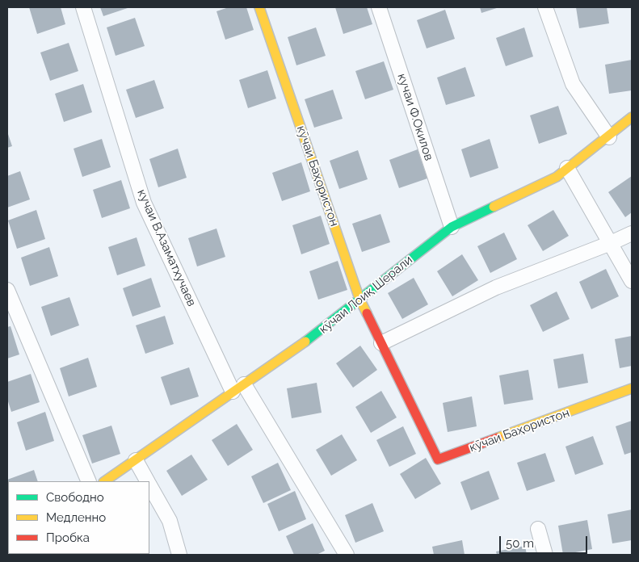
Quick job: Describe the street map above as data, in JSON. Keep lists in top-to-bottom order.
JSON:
{
  "streets": {
    "street": [
      "кучаи Ф.Окилов",
      "кӯчаи Баҳористон",
      "кучаи В.Азаматхучаев",
      "кӯчаи Лоиқ Шерали"
    ]
  },
  "crossings": [
    ["кучаи Ф.Окилов", "кӯчаи Лоиқ Шерали"],
    ["кӯчаи Баҳористон", "кӯчаи Лоиқ Шерали"],
    ["кучаи В.Азаматхучаев", "кӯчаи Лоиқ Шерали"]
  ],
  "legend": ["Свободно", "Медленно", "Пробка"],
  "scale_bar": "50 m"
}
